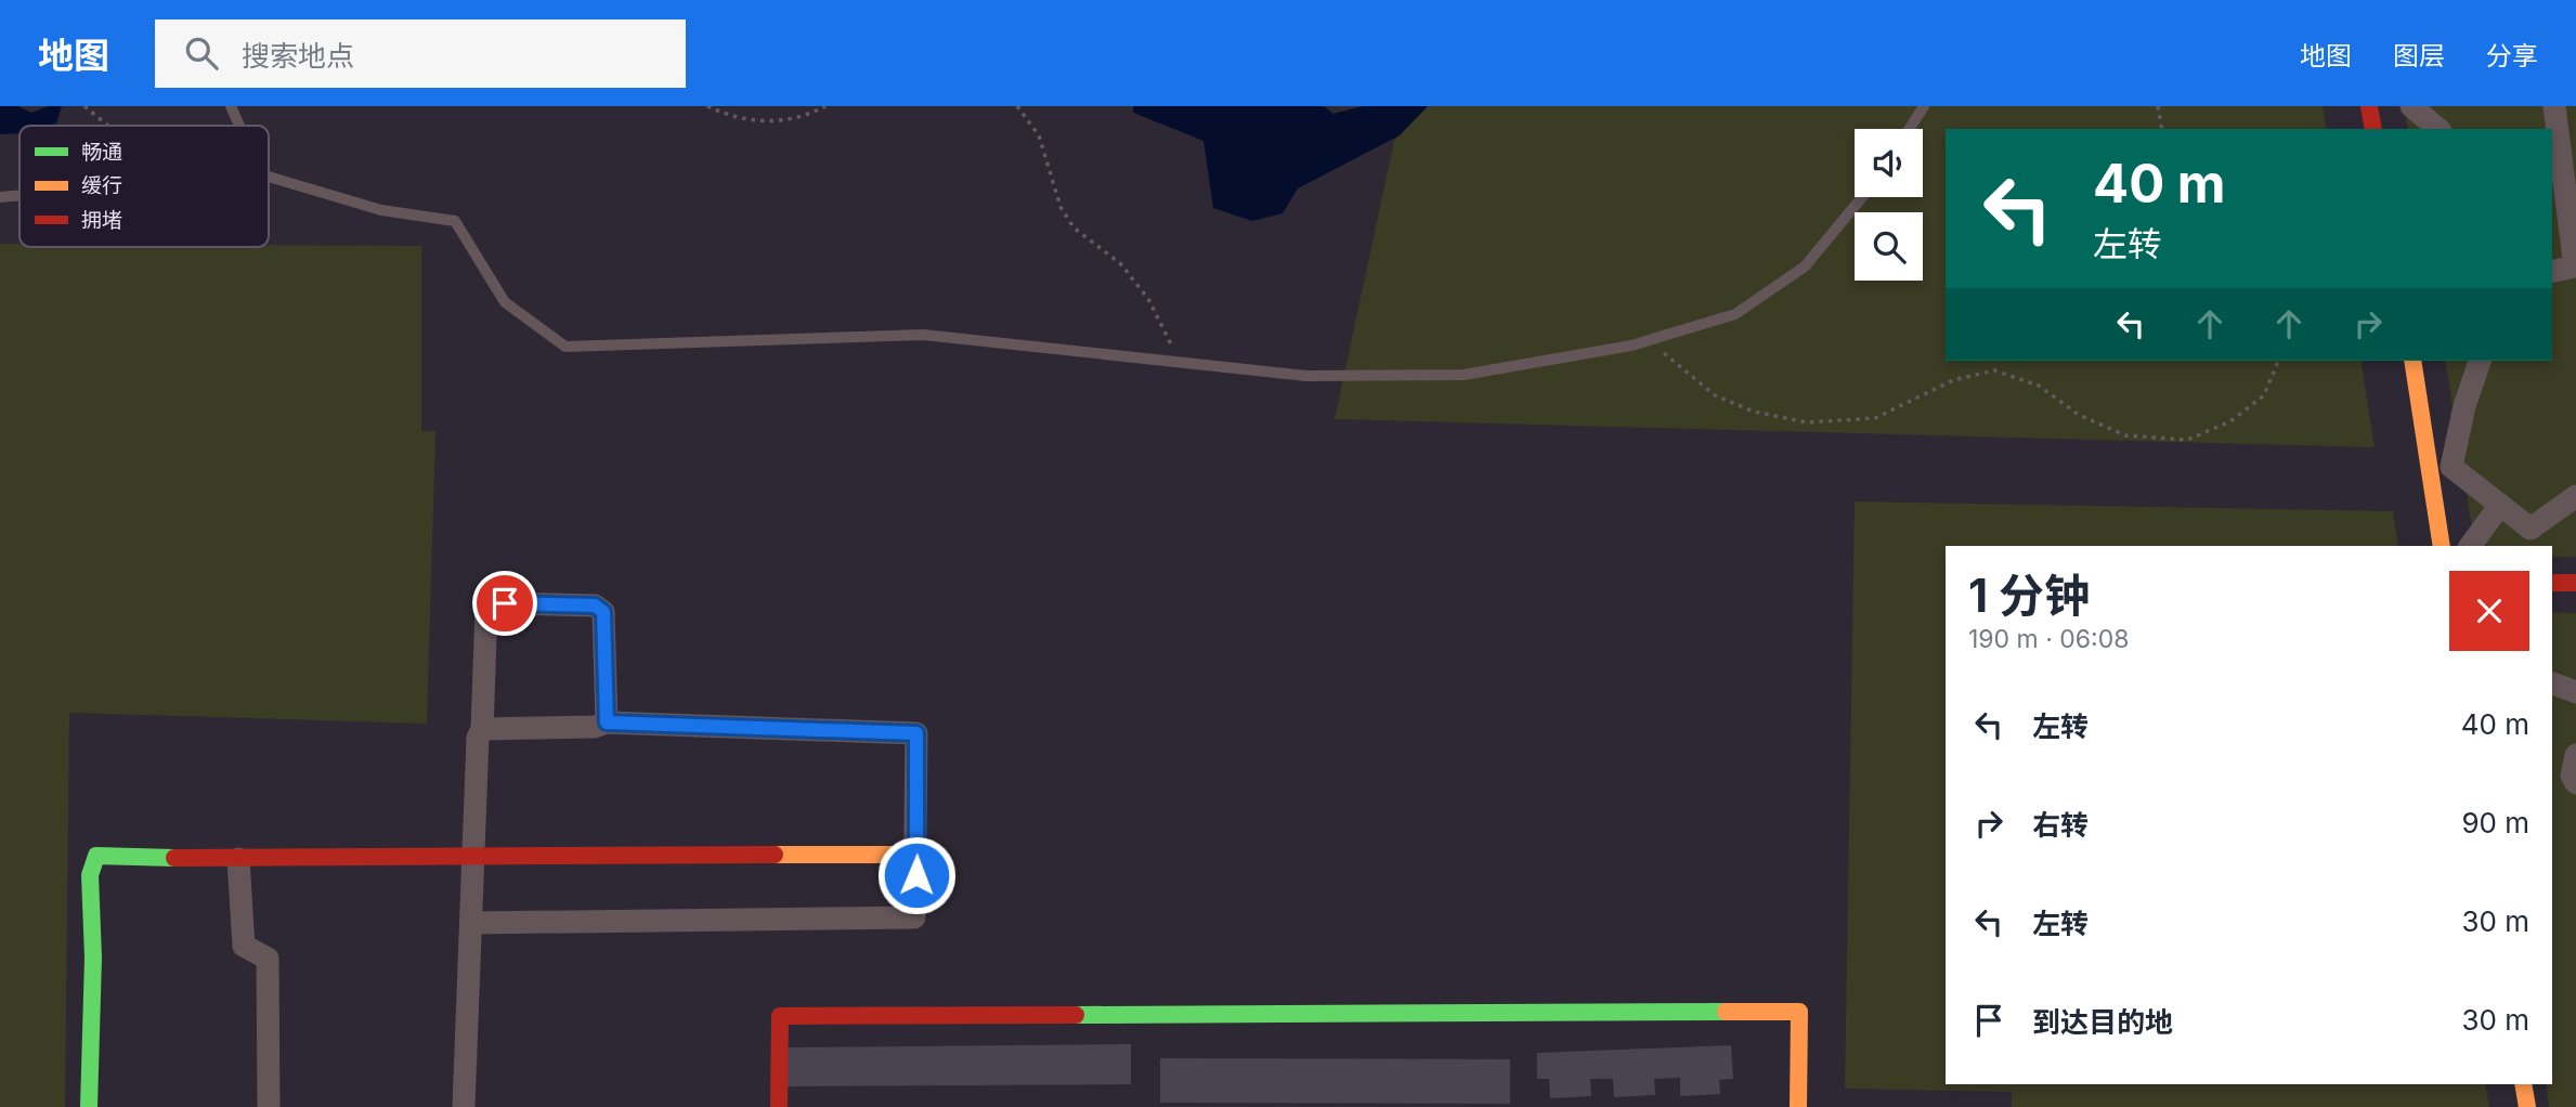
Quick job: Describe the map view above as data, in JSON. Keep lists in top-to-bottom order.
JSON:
{
  "legend": ["畅通", "缓行", "拥堵"],
  "page": {
    "header": "地图",
    "search": "搜索地点",
    "nav": ["地图", "图层", "分享"],
    "turn": ["40 m", "左转"],
    "heading": ["1 分钟", "190 m · 06:08"],
    "list": [
      {
        "name": "左转",
        "value": "40 m"
      },
      {
        "name": "右转",
        "value": "90 m"
      },
      {
        "name": "左转",
        "value": "30 m"
      },
      {
        "name": "到达目的地",
        "value": "30 m"
      }
    ]
  }
}
